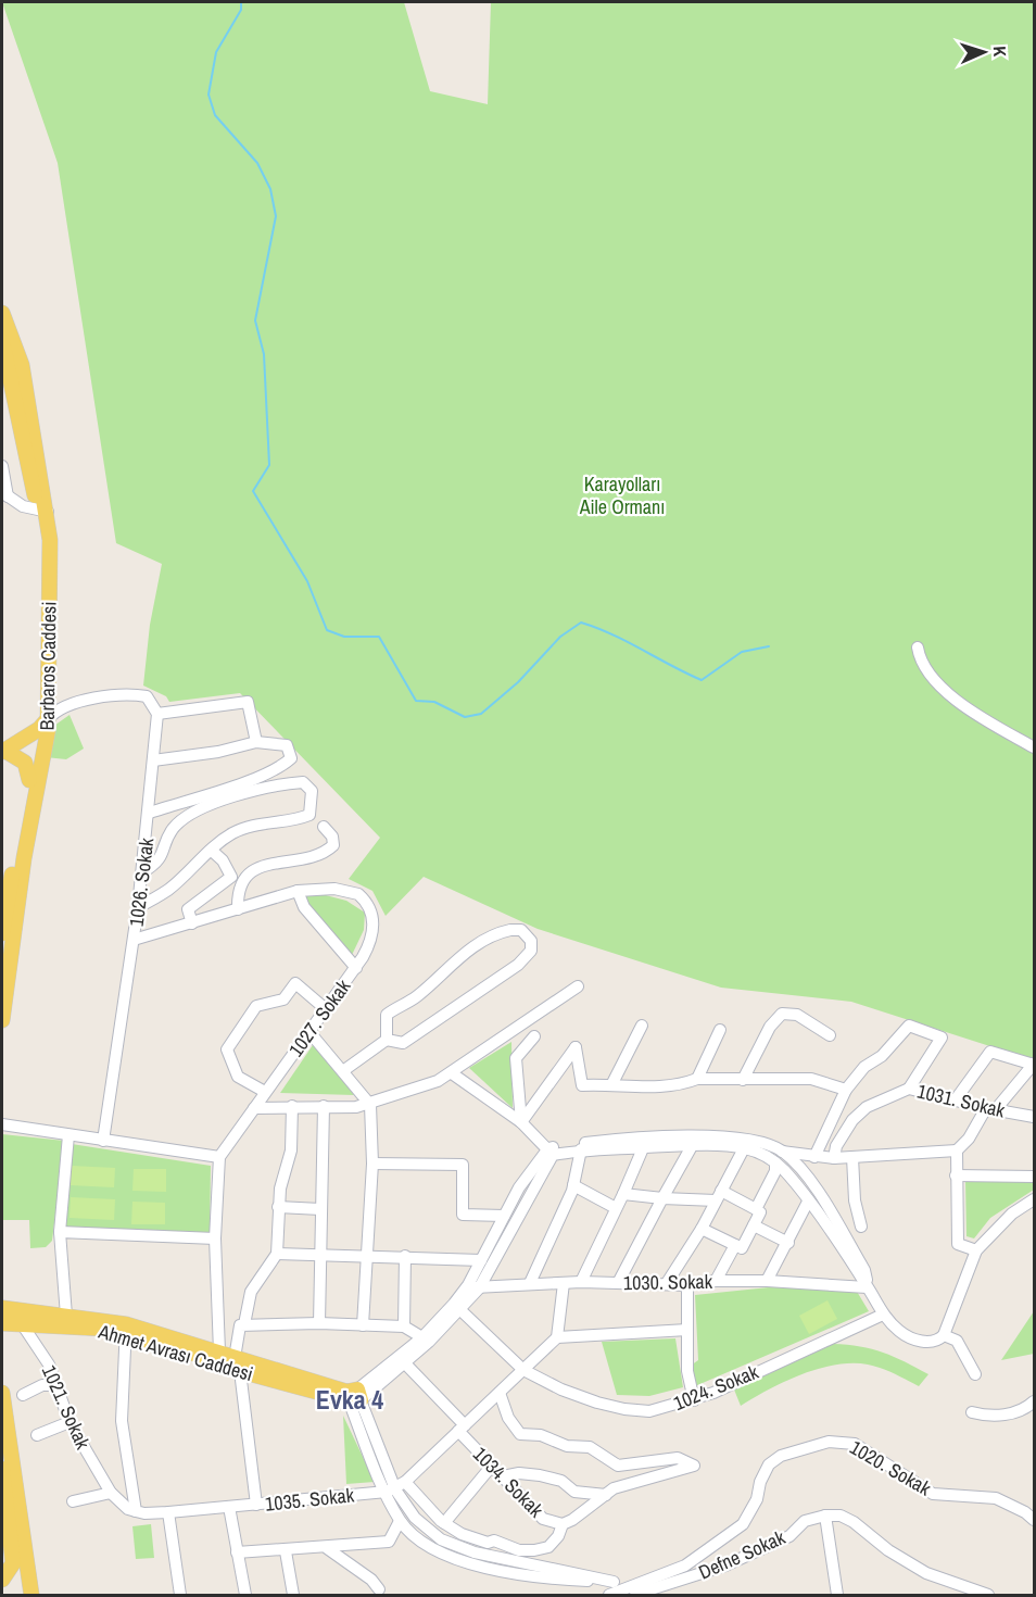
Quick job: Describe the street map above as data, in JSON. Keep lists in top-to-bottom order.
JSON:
{
  "streets": {
    "main road": ["Barbaros Caddesi", "Ahmet Avrası Caddesi"],
    "street": [
      "1026. Sokak",
      "1027. Sokak",
      "1031. Sokak",
      "1030. Sokak",
      "1024. Sokak",
      "1021. Sokak",
      "1020. Sokak",
      "1034. Sokak",
      "1035. Sokak",
      "Defne Sokak"
    ]
  },
  "crossings": [
    ["1026. Sokak", "1027. Sokak"],
    ["Ahmet Avrası Caddesi", "1021. Sokak"],
    ["1021. Sokak", "1035. Sokak"],
    ["1020. Sokak", "Defne Sokak"]
  ],
  "districts": ["Evka 4"],
  "parks": ["Karayolları Aile Ormanı"],
  "north": "right"
}
